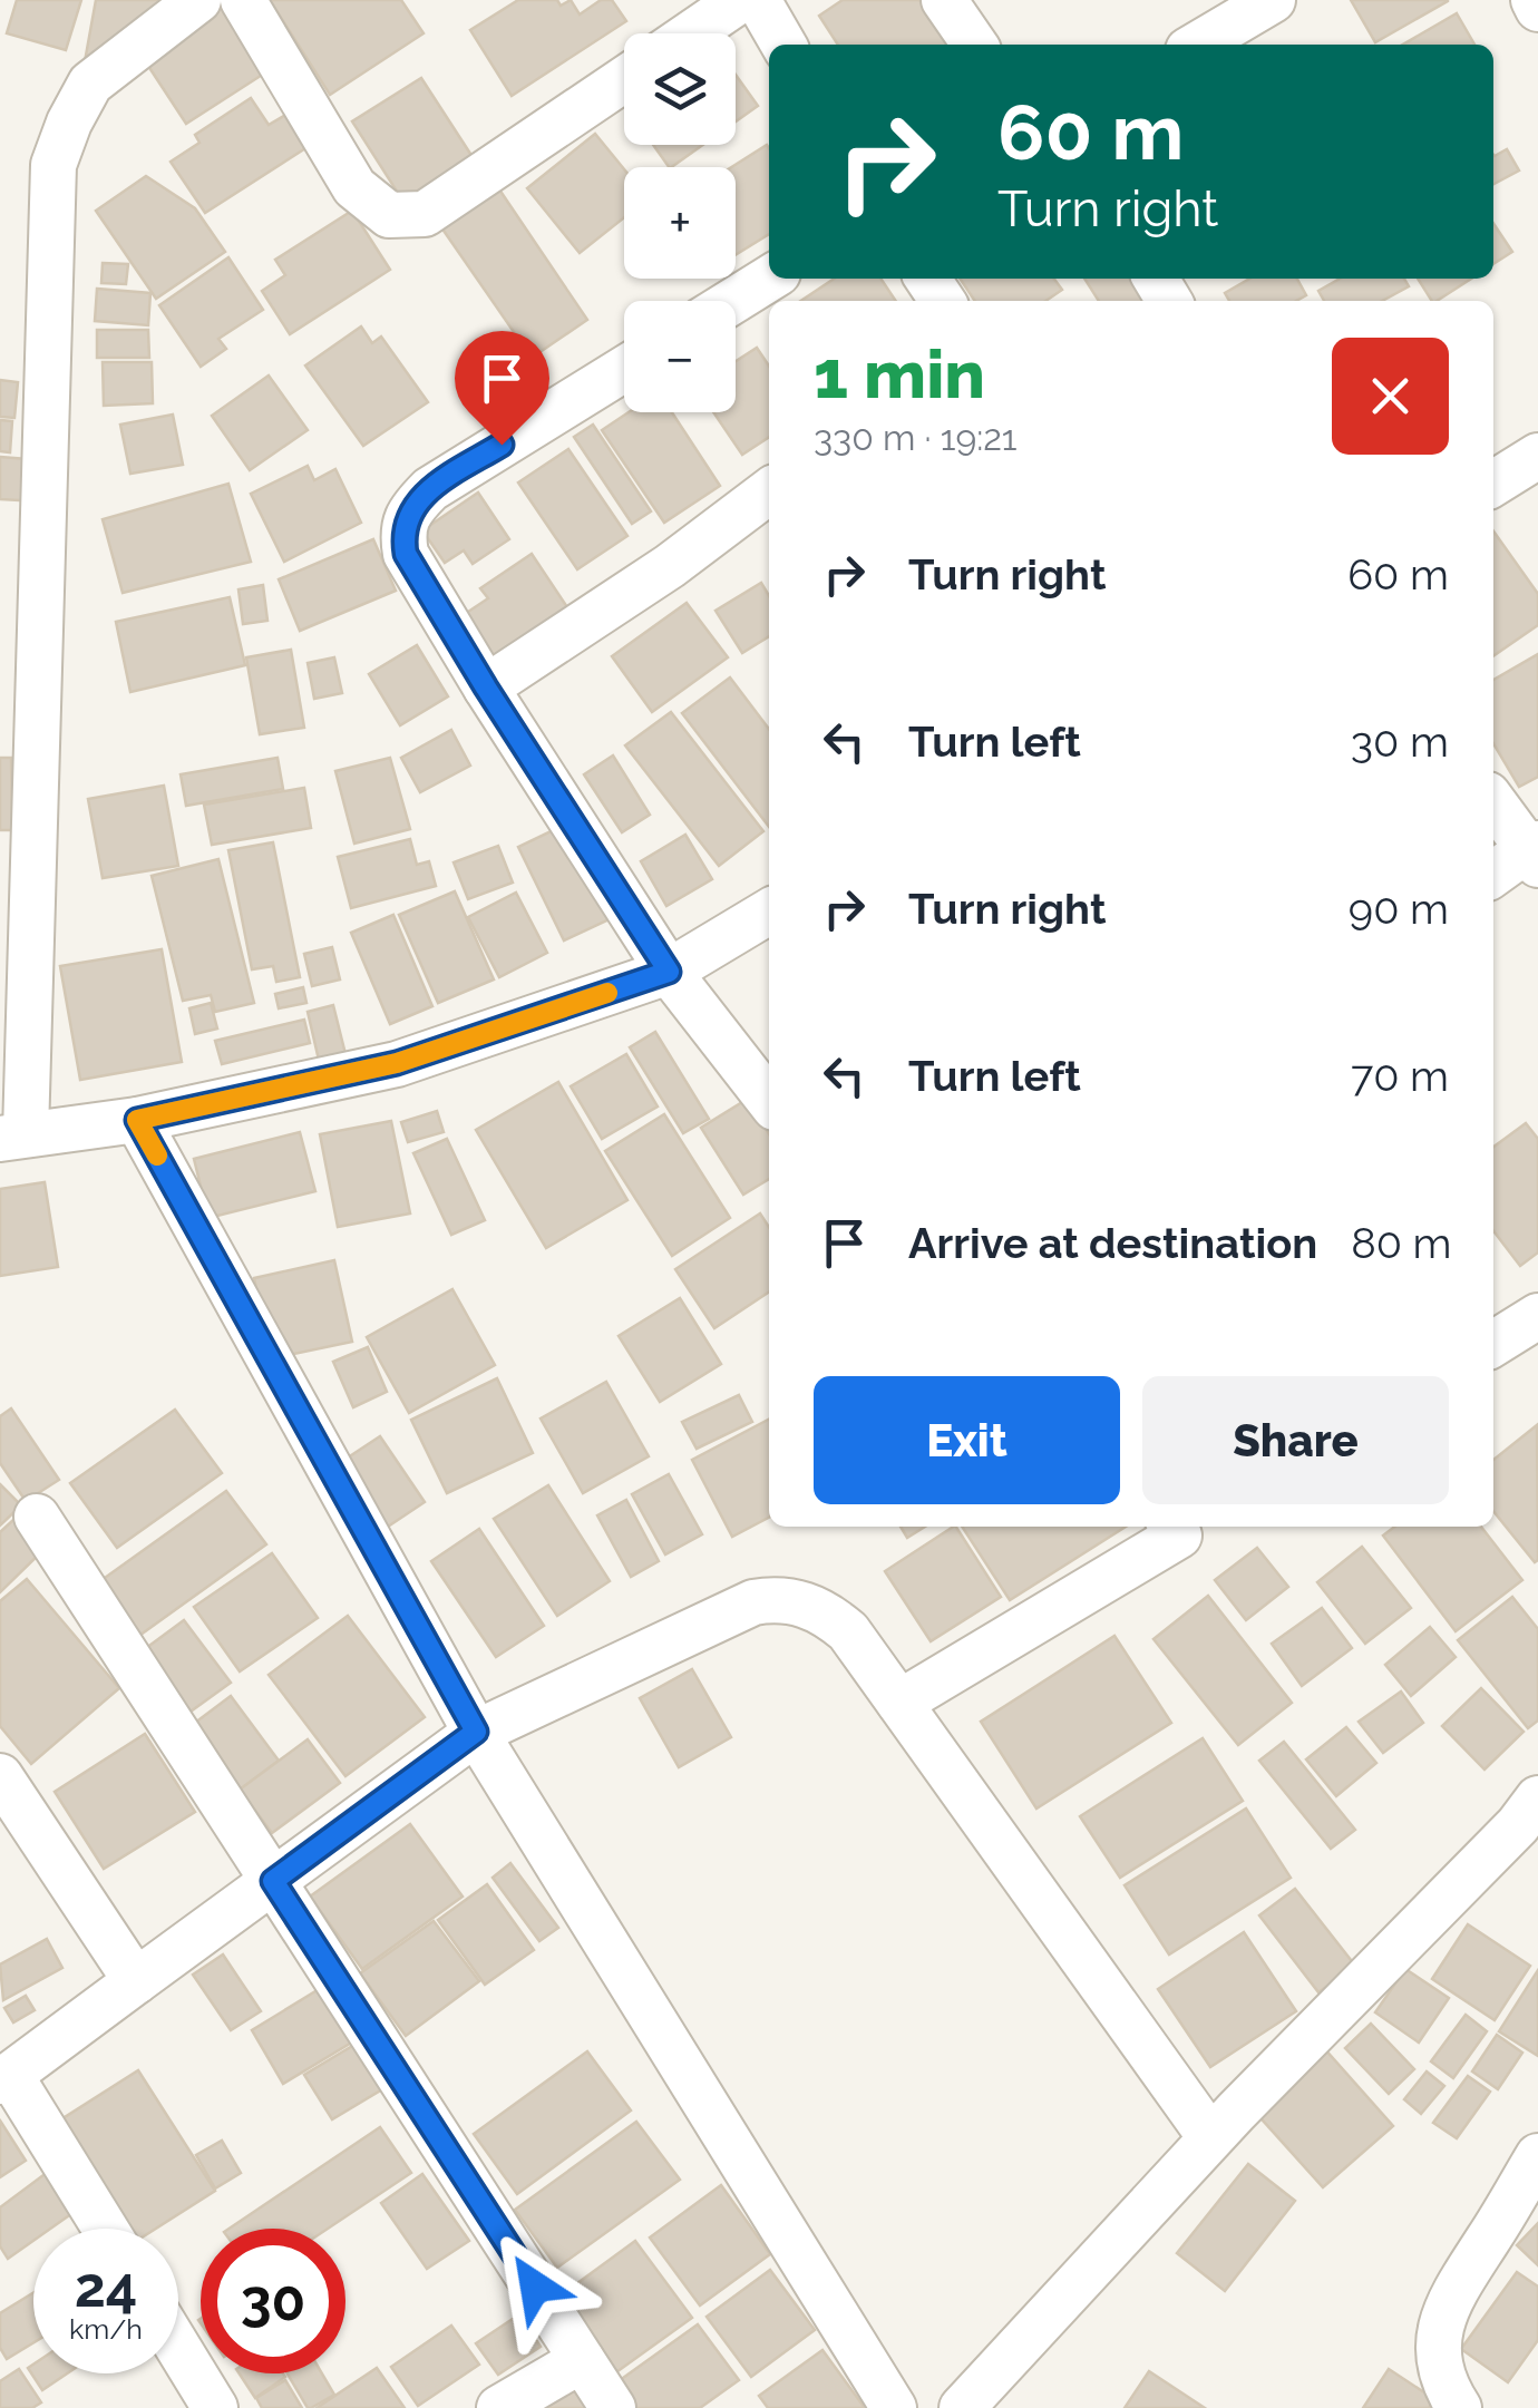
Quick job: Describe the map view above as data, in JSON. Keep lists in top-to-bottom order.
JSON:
{
  "page": {
    "map_buttons": ["+", "−"],
    "turn": ["60 m", "Turn right"],
    "heading": ["1 min", "330 m · 19:21"],
    "list": [
      {
        "name": "Turn right",
        "value": "60 m"
      },
      {
        "name": "Turn left",
        "value": "30 m"
      },
      {
        "name": "Turn right",
        "value": "90 m"
      },
      {
        "name": "Turn left",
        "value": "70 m"
      },
      {
        "name": "Arrive at destination",
        "value": "80 m"
      }
    ],
    "buttons": ["Exit", "Share"],
    "speed": "24 km/h",
    "limit": "30"
  }
}
